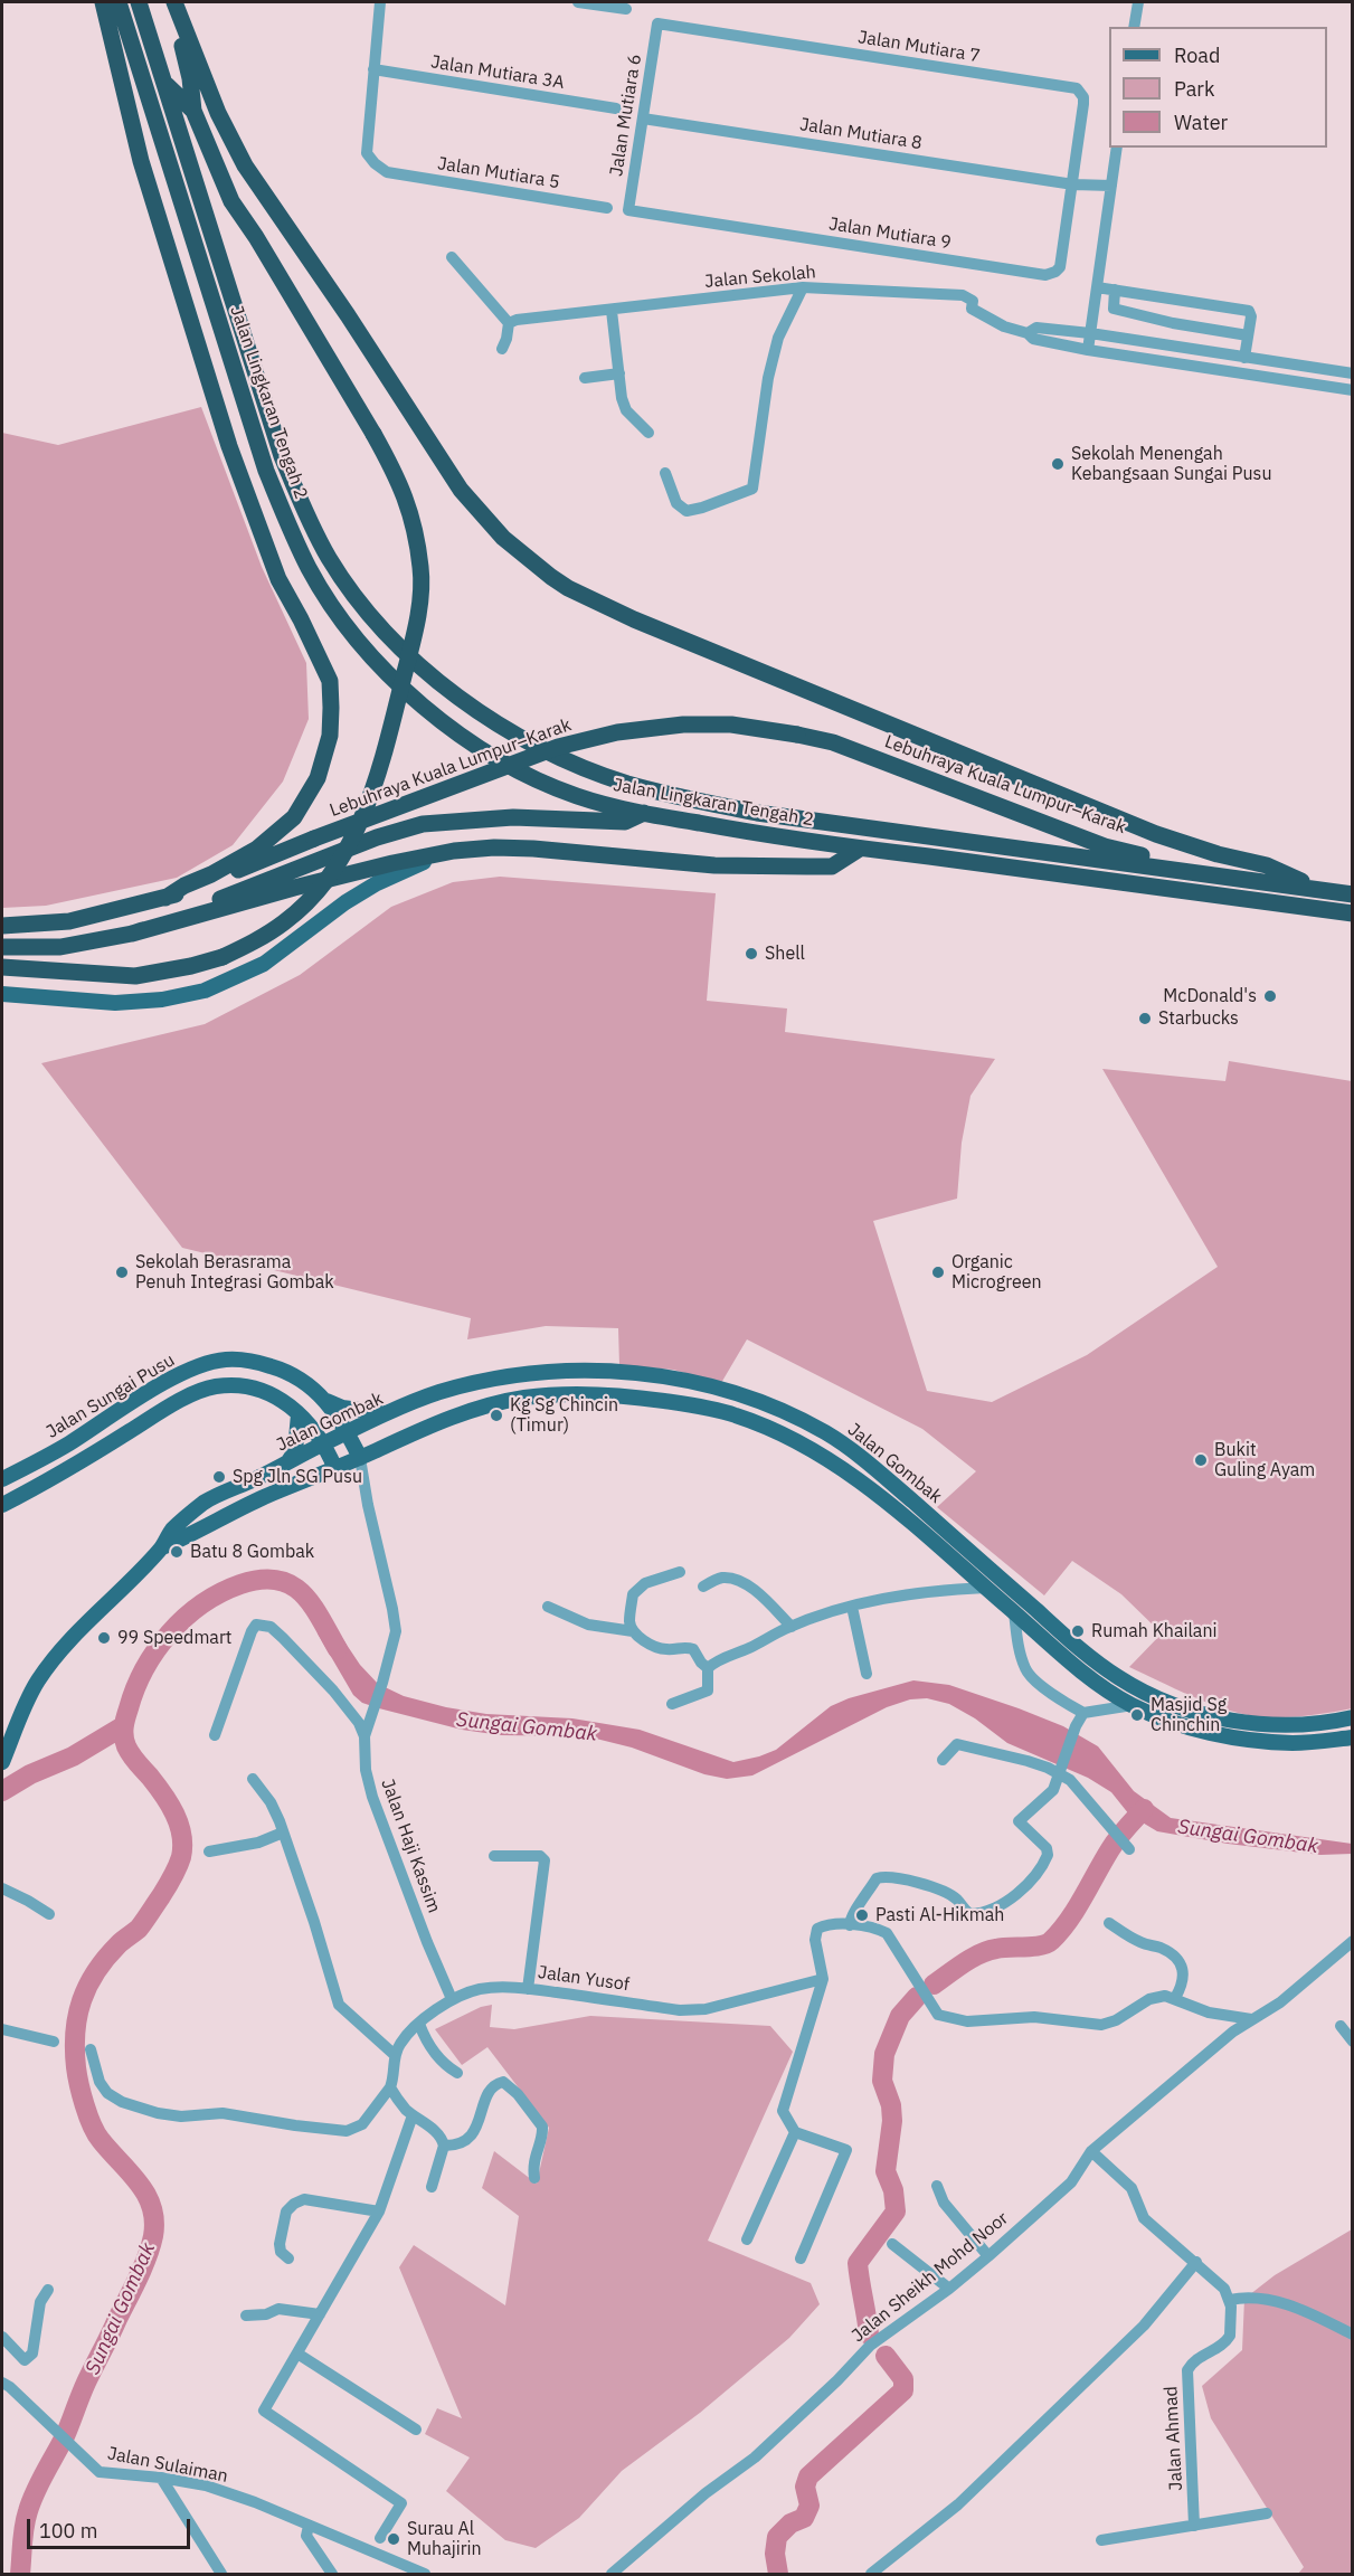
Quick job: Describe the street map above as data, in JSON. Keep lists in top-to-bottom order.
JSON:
{
  "streets": {
    "highway": ["Jalan Lingkaran Tengah 2", "Lebuhraya Kuala Lumpur–Karak"],
    "main road": ["Jalan Sungai Pusu", "Jalan Gombak"],
    "street": [
      "Jalan Mutiara 7",
      "Jalan Mutiara 3A",
      "Jalan Mutiara 6",
      "Jalan Mutiara 8",
      "Jalan Mutiara 5",
      "Jalan Mutiara 9",
      "Jalan Sekolah",
      "Jalan Haji Kassim",
      "Jalan Yusof",
      "Jalan Sheikh Mohd Noor",
      "Jalan Ahmad",
      "Jalan Sulaiman"
    ]
  },
  "crossings": [
    ["Jalan Mutiara 7", "Jalan Mutiara 6"],
    ["Jalan Mutiara 7", "Jalan Mutiara 8"],
    ["Jalan Mutiara 7", "Jalan Mutiara 9"],
    ["Jalan Mutiara 3A", "Jalan Mutiara 5"],
    ["Jalan Mutiara 6", "Jalan Mutiara 8"],
    ["Jalan Mutiara 6", "Jalan Mutiara 9"],
    ["Jalan Mutiara 8", "Jalan Mutiara 9"],
    ["Jalan Lingkaran Tengah 2", "Lebuhraya Kuala Lumpur–Karak"],
    ["Jalan Sungai Pusu", "Jalan Gombak"],
    ["Jalan Haji Kassim", "Jalan Yusof"]
  ],
  "water": ["Sungai Gombak"],
  "places": [
    "Sekolah Menengah Kebangsaan Sungai Pusu",
    "Shell",
    "McDonald's",
    "Starbucks",
    "Sekolah Berasrama Penuh Integrasi Gombak",
    "Organic Microgreen",
    "Kg Sg Chincin (Timur)",
    "Bukit Guling Ayam",
    "Spg Jln SG Pusu",
    "Batu 8 Gombak",
    "Rumah Khailani",
    "99 Speedmart",
    "Masjid Sg Chinchin",
    "Pasti Al-Hikmah",
    "Surau Al Muhajirin"
  ],
  "legend": ["Road", "Park", "Water"],
  "scale_bar": "100 m"
}
